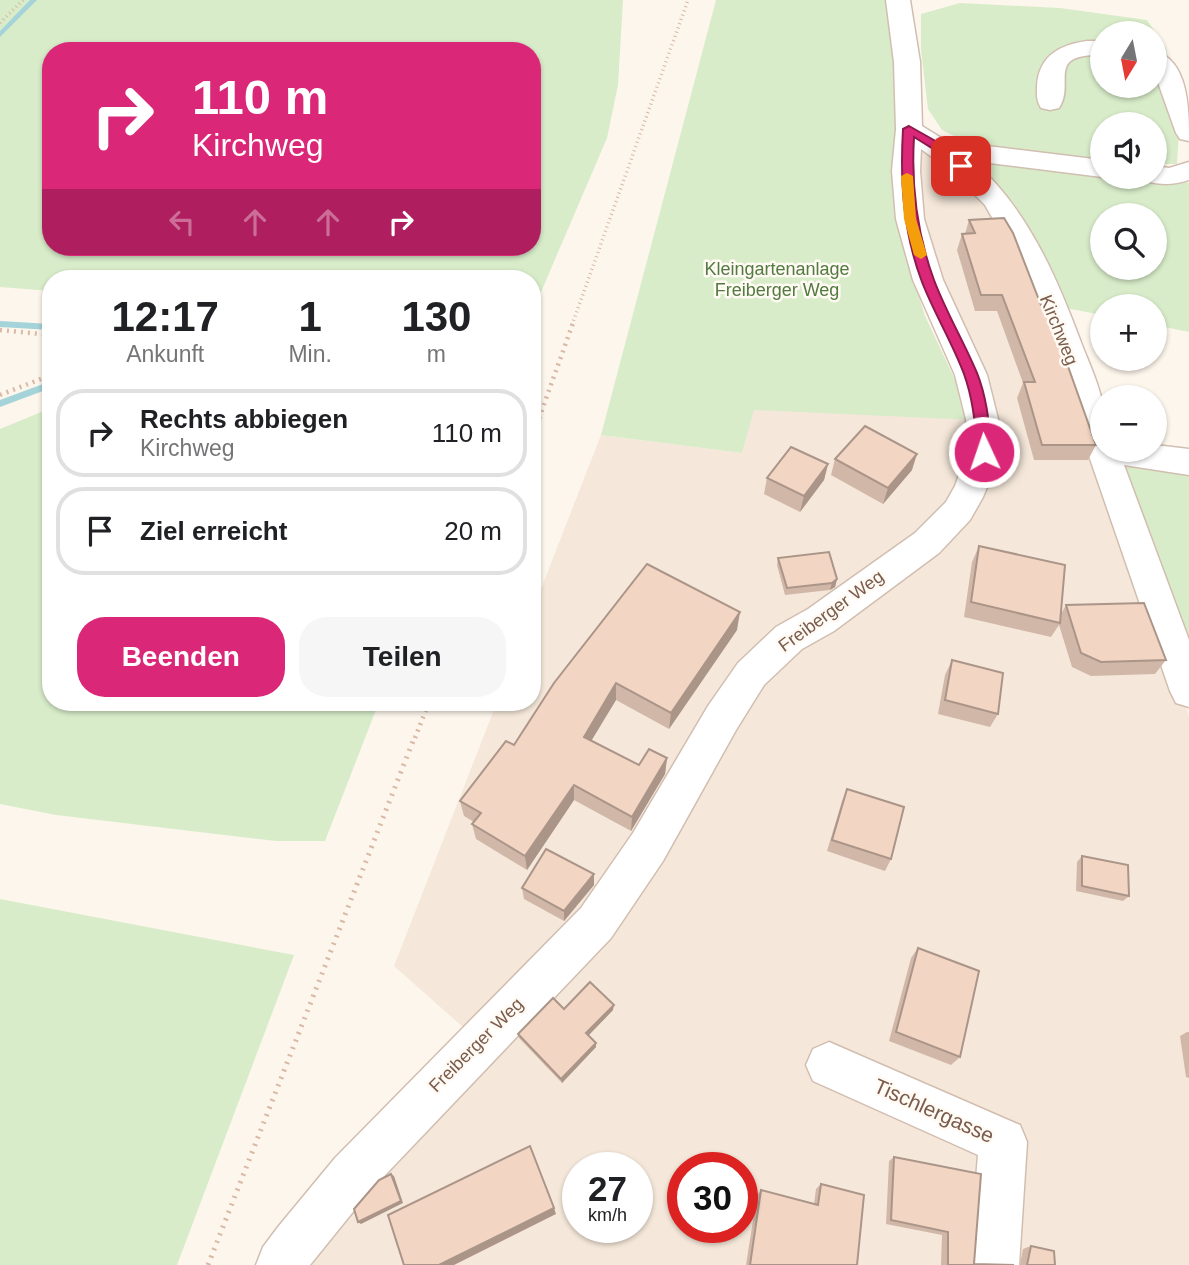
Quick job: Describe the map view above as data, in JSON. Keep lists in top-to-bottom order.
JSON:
{
  "streets": {
    "street": ["Kirchweg", "Freiberger Weg", "Tischlergasse"]
  },
  "crossings": [
    ["Kirchweg", "Freiberger Weg"]
  ],
  "parks": ["Kleingartenanlage Freiberger Weg"],
  "north": "bottom",
  "page": {
    "map_buttons": ["+", "−"],
    "turn": ["110 m", "Kirchweg"],
    "eta": [
      "12:17",
      "Ankunft",
      "1",
      "Min.",
      "130",
      "m"
    ],
    "list": [
      {
        "name": "Rechts abbiegen",
        "note": "Kirchweg",
        "value": "110 m"
      },
      {
        "name": "Ziel erreicht",
        "value": "20 m"
      }
    ],
    "buttons": ["Beenden", "Teilen"],
    "speed": "27 km/h",
    "limit": "30"
  }
}
